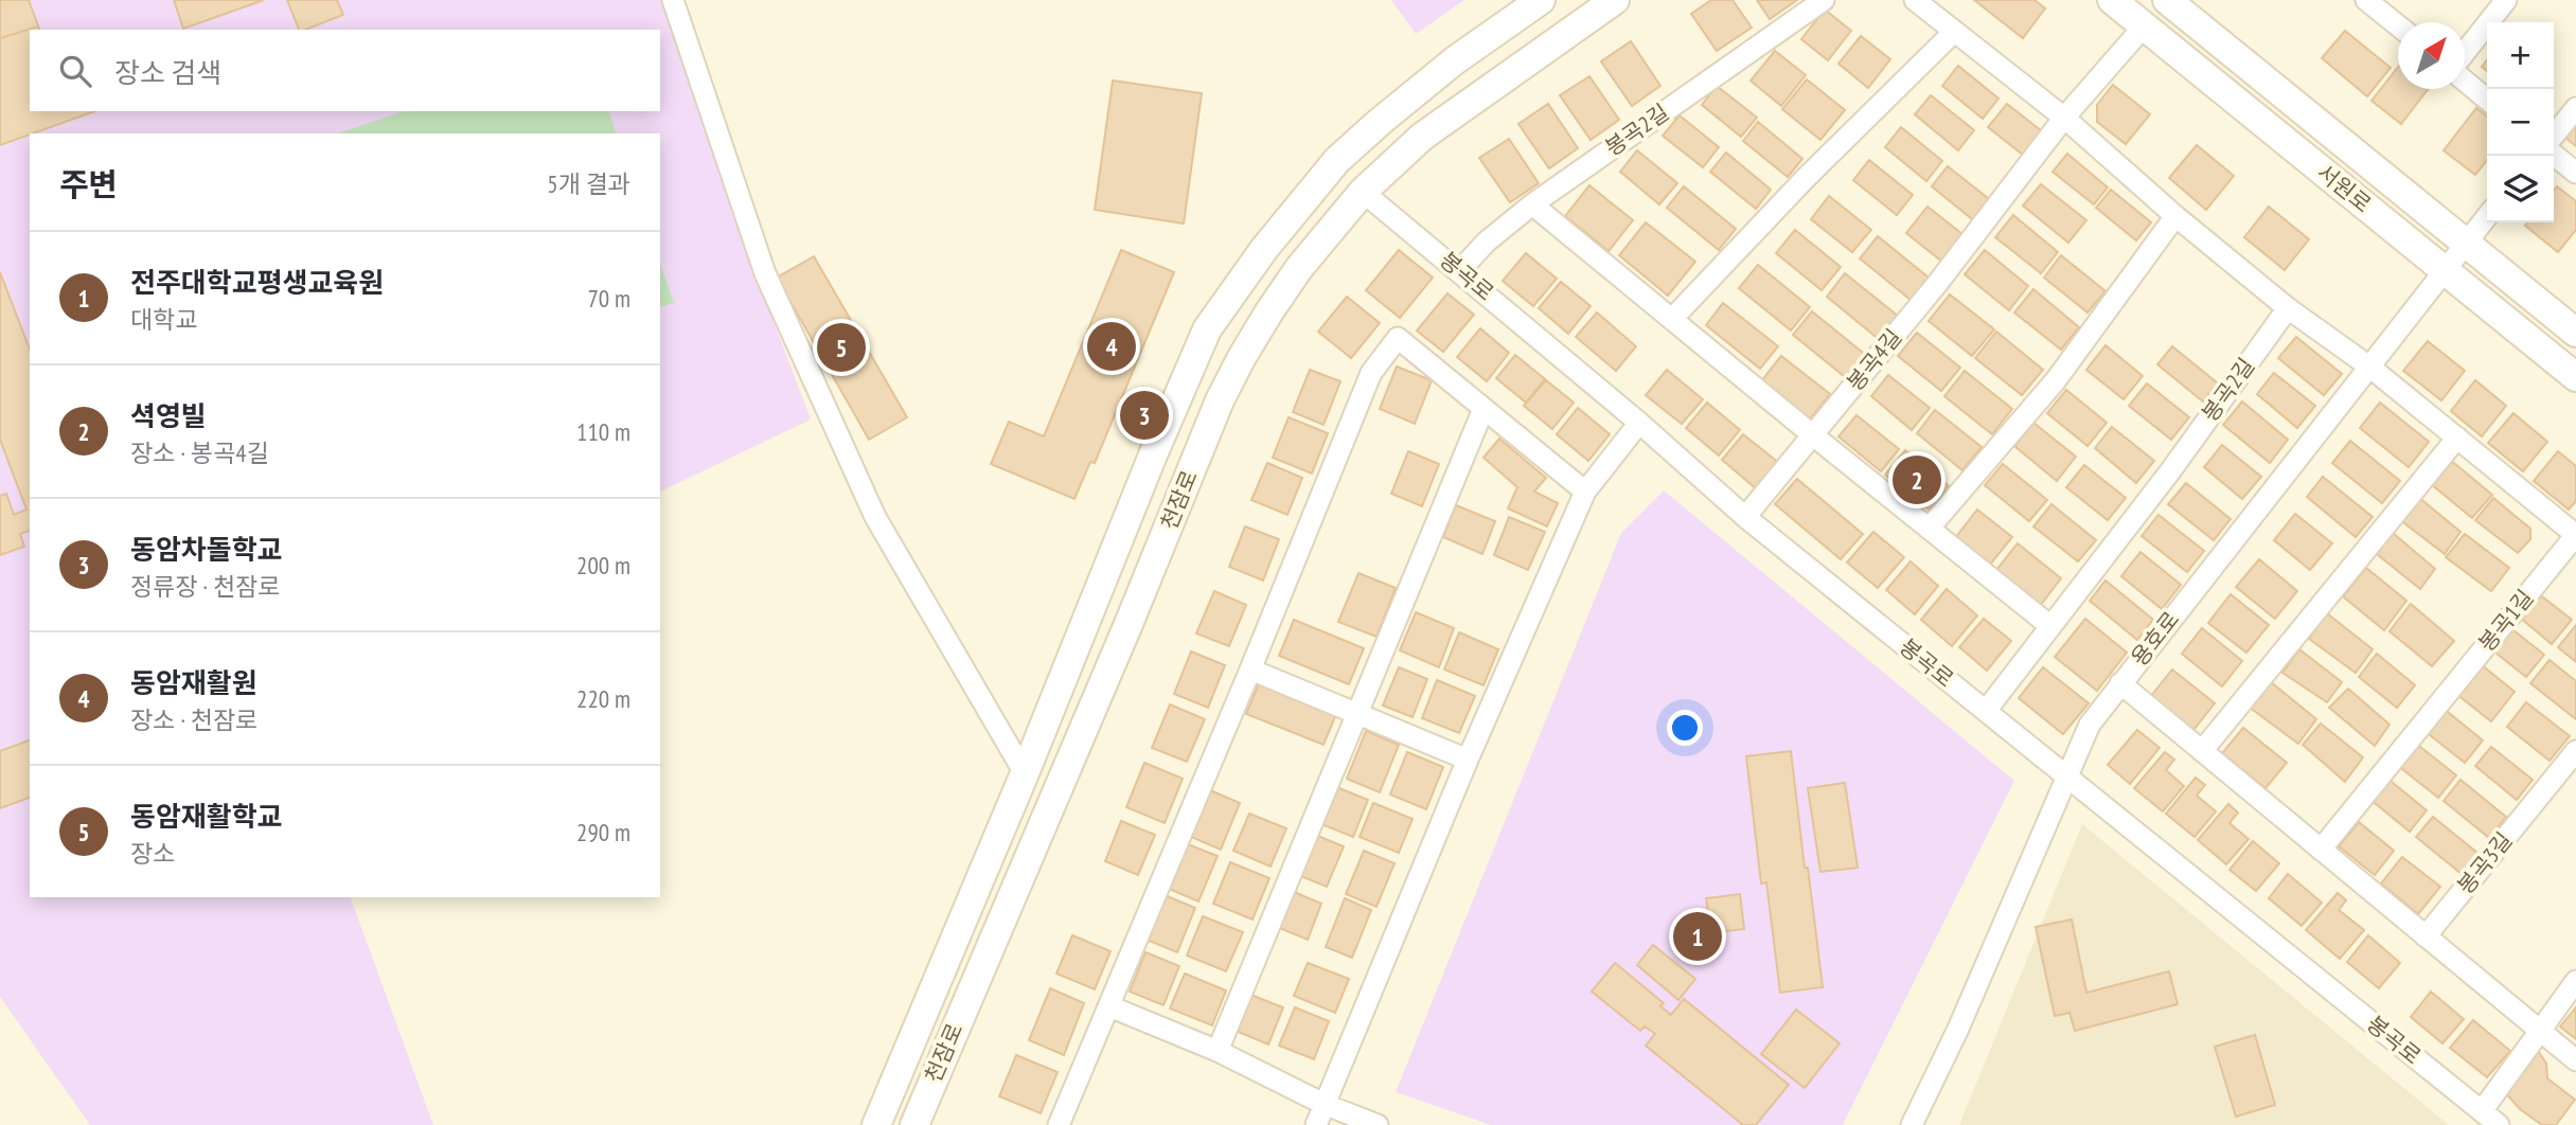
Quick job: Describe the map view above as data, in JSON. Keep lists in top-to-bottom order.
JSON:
{
  "streets": {
    "street": [
      "봉곡2길",
      "서원로",
      "봉곡로",
      "봉곡4길",
      "천잠로",
      "봉곡1길",
      "용호로",
      "봉곡3길"
    ]
  },
  "crossings": [
    ["봉곡2길", "봉곡로"],
    ["서원로", "용호로"],
    ["봉곡로", "봉곡4길"],
    ["봉곡로", "천잠로"],
    ["봉곡로", "용호로"],
    ["봉곡1길", "용호로"]
  ],
  "north": "top right",
  "page": {
    "map_buttons": ["+", "−"],
    "search": "장소 검색",
    "heading": ["주변", "5개 결과"],
    "list": [
      {
        "mark": "1",
        "name": "전주대학교평생교육원",
        "note": "대학교",
        "value": "70 m"
      },
      {
        "mark": "2",
        "name": "셕영빌",
        "note": "장소 · 봉곡4길",
        "value": "110 m"
      },
      {
        "mark": "3",
        "name": "동암차돌학교",
        "note": "정류장 · 천잠로",
        "value": "200 m"
      },
      {
        "mark": "4",
        "name": "동암재활원",
        "note": "장소 · 천잠로",
        "value": "220 m"
      },
      {
        "mark": "5",
        "name": "동암재활학교",
        "note": "장소",
        "value": "290 m"
      }
    ],
    "pins": [
      "4",
      "5",
      "3",
      "2",
      "1"
    ]
  }
}
